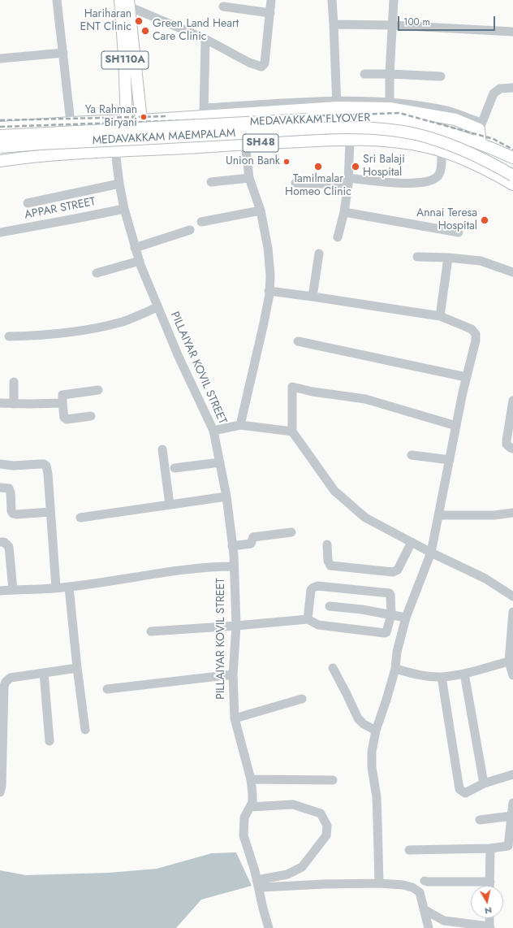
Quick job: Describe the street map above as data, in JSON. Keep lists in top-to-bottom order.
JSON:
{
  "streets": {
    "main road": [
      "SH110A",
      "MEDAVAKKAM FLYOVER",
      "MEDAVAKKAM MAEMPALAM",
      "SH48"
    ],
    "street": ["APPAR STREET", "PILLAIYAR KOVIL STREET"]
  },
  "crossings": [
    ["SH110A", "SH48"],
    ["SH48", "PILLAIYAR KOVIL STREET"],
    ["APPAR STREET", "PILLAIYAR KOVIL STREET"]
  ],
  "places": [
    "Hariharan ENT Clinic",
    "Green Land Heart Care Clinic",
    "Ya Rahman Biryani",
    "Union Bank",
    "Tamilmalar Homeo Clinic",
    "Sri Balaji Hospital",
    "Annai Teresa Hospital"
  ],
  "scale_bar": "100 m",
  "north": "bottom"
}
